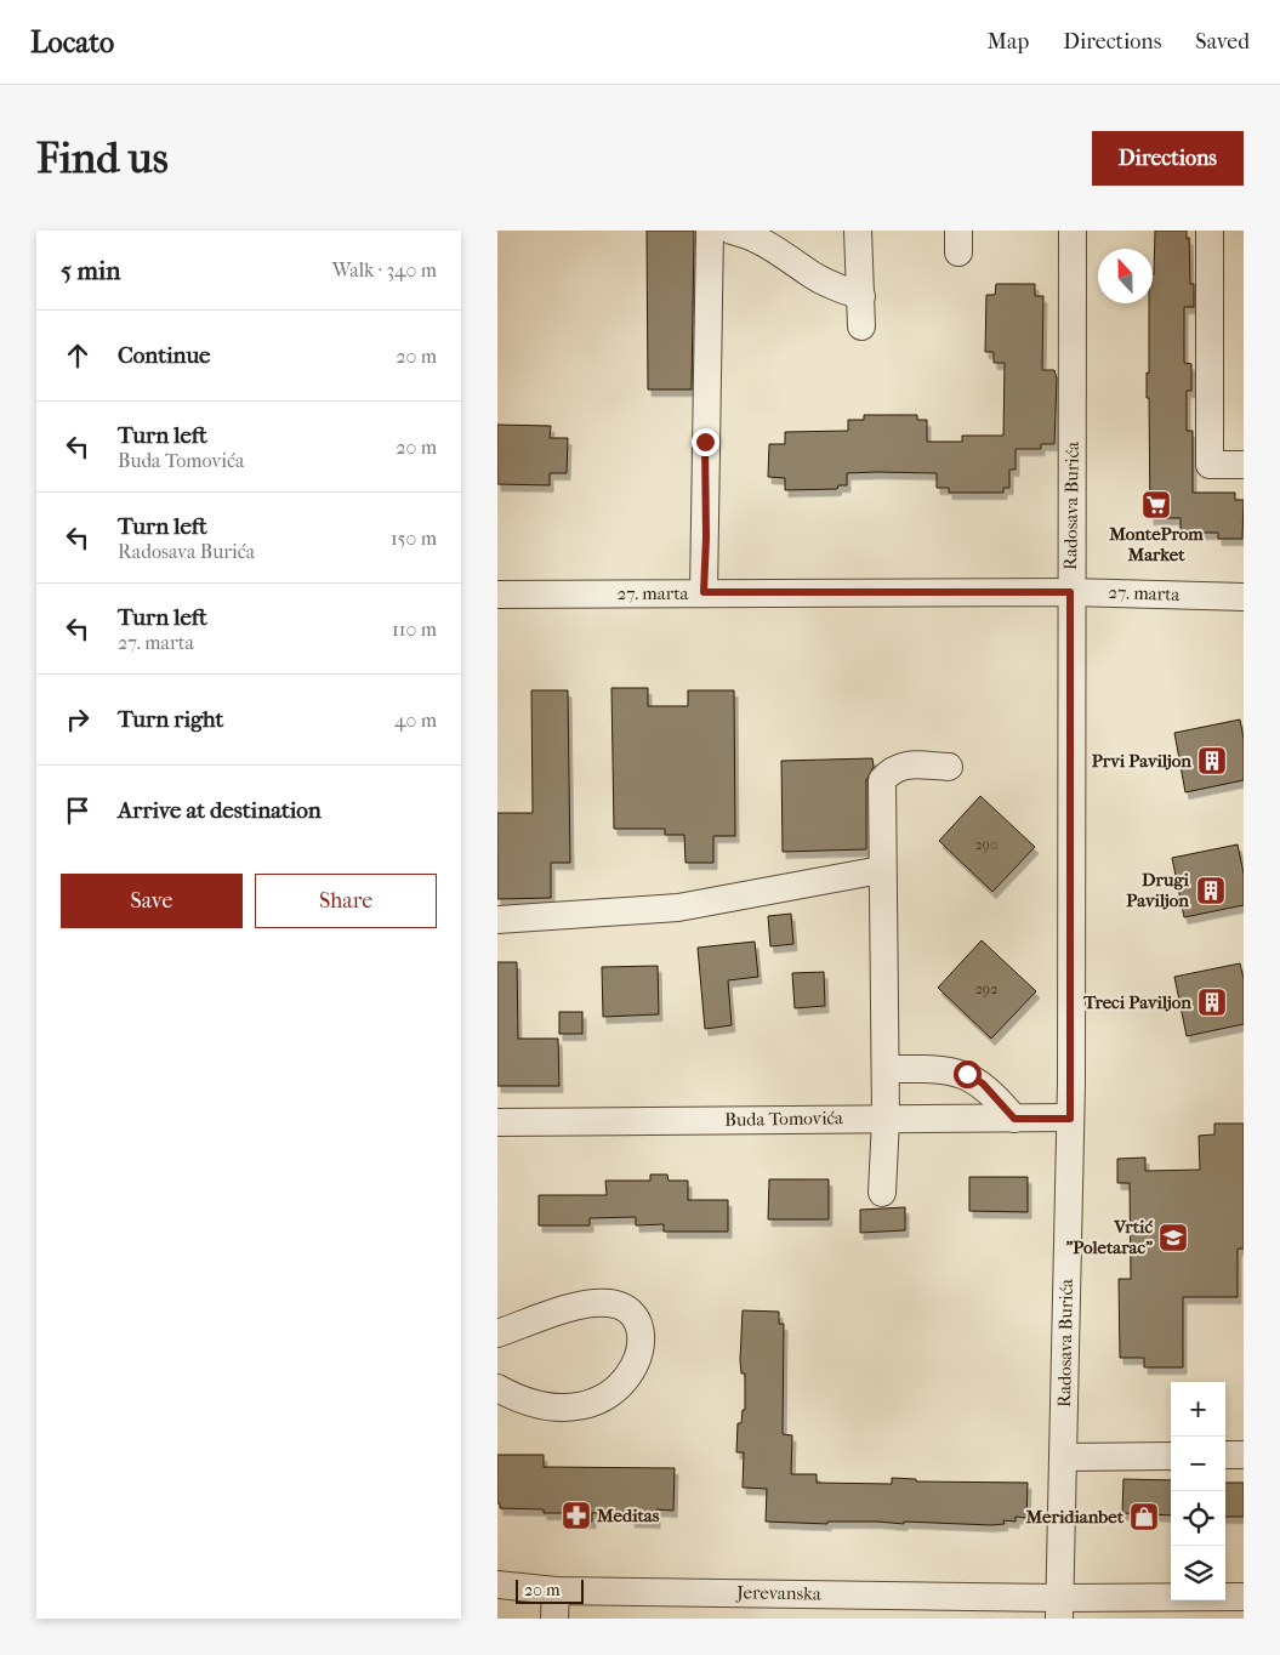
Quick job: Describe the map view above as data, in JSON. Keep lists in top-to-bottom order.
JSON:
{
  "streets": {
    "street": [
      "Radosava Burića",
      "27. marta",
      "Buda Tomovića",
      "Jerevanska"
    ]
  },
  "crossings": [
    ["Radosava Burića", "27. marta"],
    ["Radosava Burića", "Buda Tomovića"],
    ["Radosava Burića", "Jerevanska"]
  ],
  "places": {
    "supermarket": ["MonteProm Market"],
    "building": ["Prvi Paviljon", "Drugi Paviljon", "Treci Paviljon"],
    "school or university": ["Vrtić \"Poletarac\""],
    "pharmacy": ["Meditas"],
    "shop": ["Meridianbet"]
  },
  "house_numbers": ["290", "292"],
  "scale_bar": "20 m",
  "north": "top",
  "page": {
    "header": "Locato",
    "nav": ["Map", "Directions", "Saved"],
    "buttons": [
      "Directions",
      ["Save", "Share"]
    ],
    "title": "Find us",
    "heading": ["5 min", "Walk · 340 m"],
    "list": [
      ["Continue", "20 m"],
      ["Turn left", "Buda Tomovića", "20 m"],
      ["Turn left", "Radosava Burića", "150 m"],
      ["Turn left", "27. marta", "110 m"],
      ["Turn right", "40 m"],
      "Arrive at destination"
    ],
    "map_buttons": ["+", "−"],
    "scale": "20 m"
  }
}
